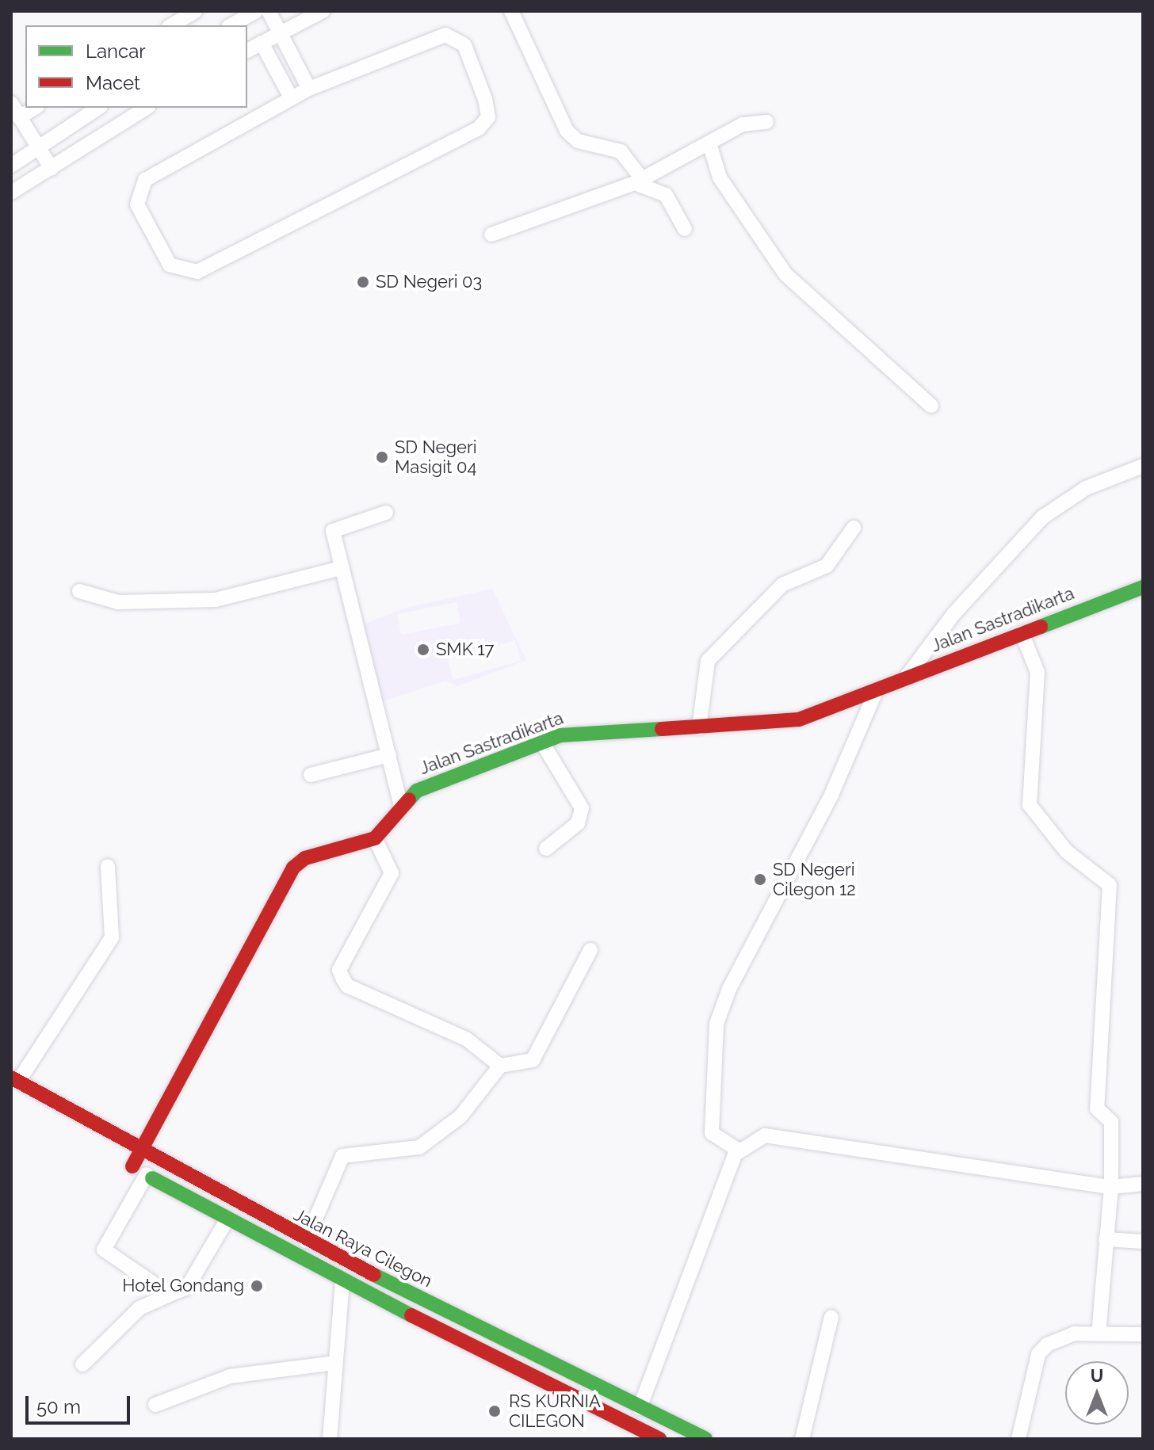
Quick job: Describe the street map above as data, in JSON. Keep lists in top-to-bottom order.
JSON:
{
  "streets": {
    "main road": ["Jalan Sastradikarta", "Jalan Raya Cilegon"]
  },
  "places": [
    "SD Negeri 03",
    "SD Negeri Masigit 04",
    "SMK 17",
    "SD Negeri Cilegon 12",
    "Hotel Gondang",
    "RS KURNIA CILEGON"
  ],
  "legend": ["Lancar", "Macet"],
  "scale_bar": "50 m",
  "north": "top"
}
